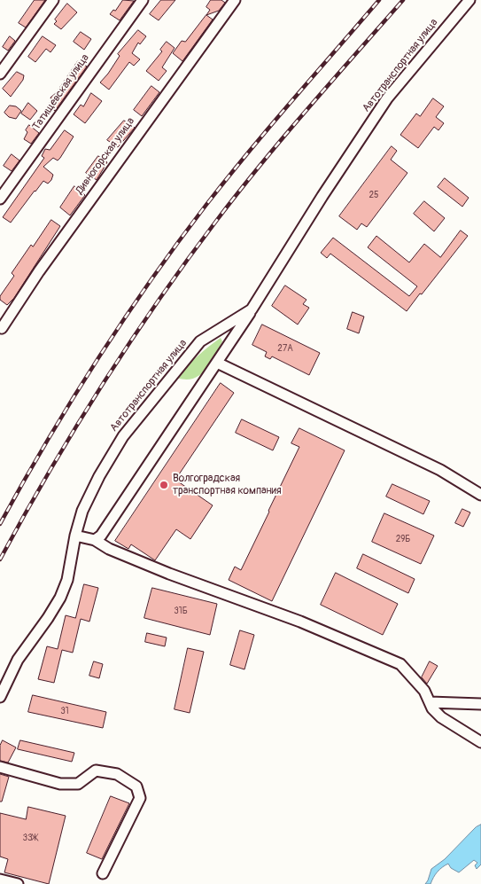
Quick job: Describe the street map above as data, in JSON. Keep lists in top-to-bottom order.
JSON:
{
  "streets": {
    "street": ["Автотранспортная улица", "Татищевская улица", "Дивногорская улица"]
  },
  "places": ["Волгоградская транспортная компания"],
  "house_numbers": [
    "25",
    "27А",
    "29Б",
    "31Б",
    "31",
    "33Ж"
  ]
}
